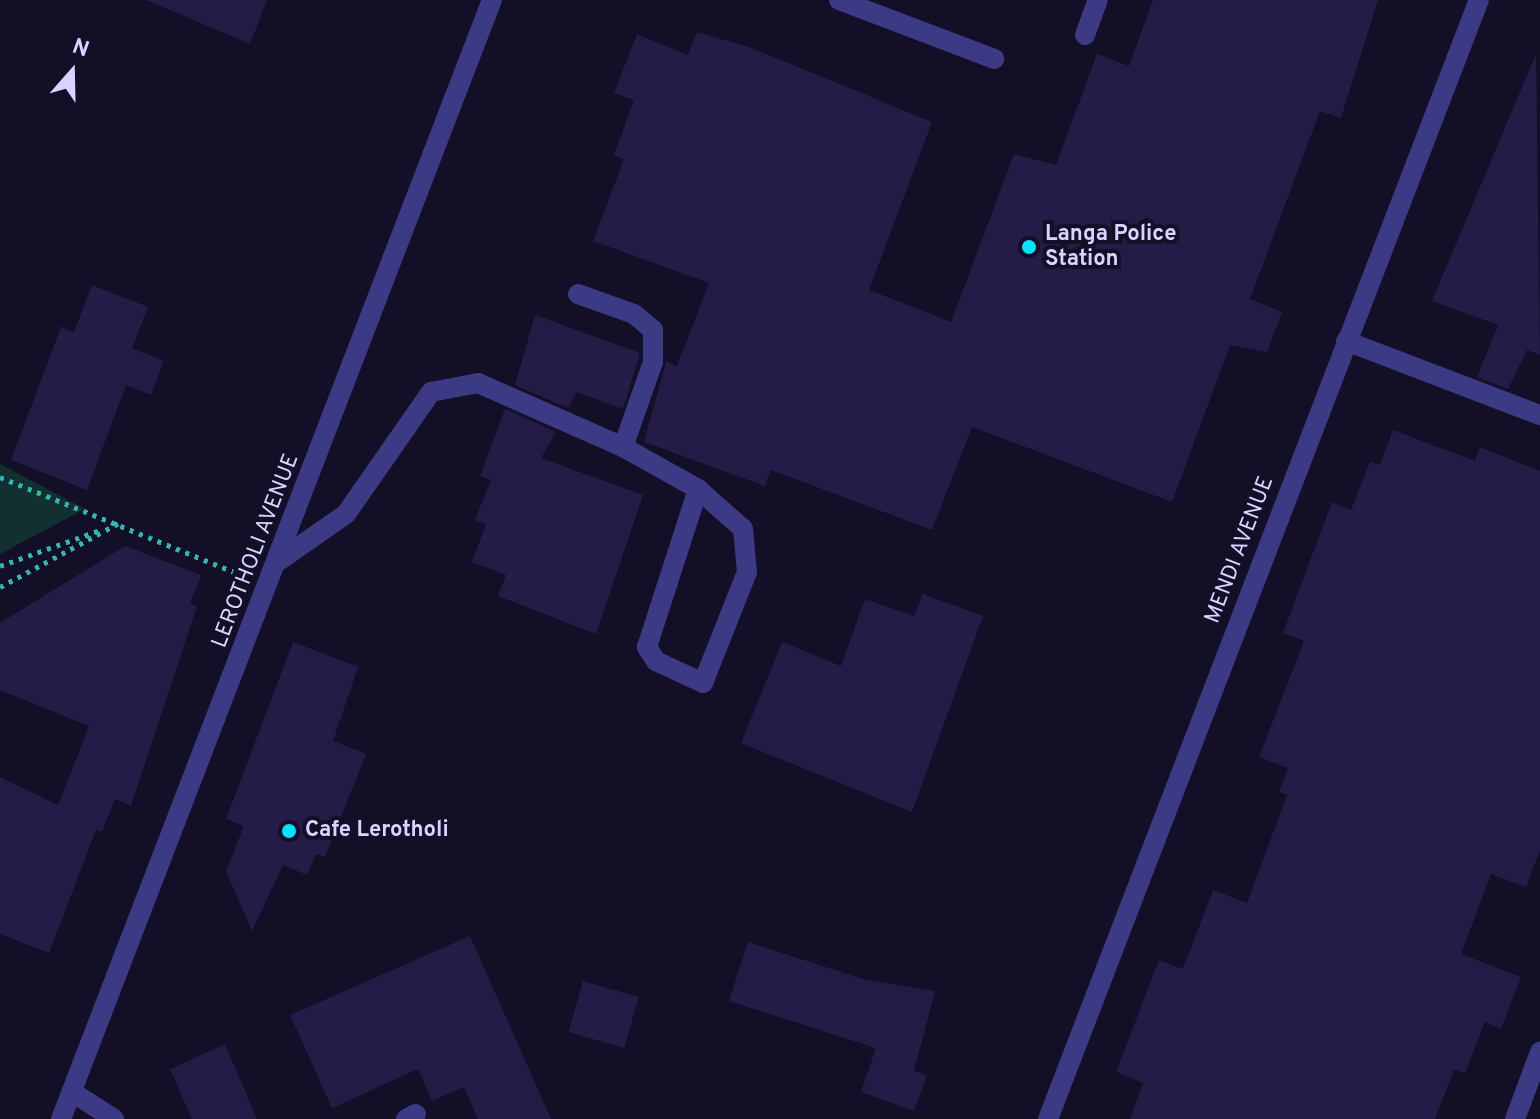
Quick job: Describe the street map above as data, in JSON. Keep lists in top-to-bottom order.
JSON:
{
  "streets": {
    "street": ["MENDI AVENUE", "LEROTHOLI AVENUE"]
  },
  "places": ["Langa Police Station", "Cafe Lerotholi"],
  "north": "top"
}
